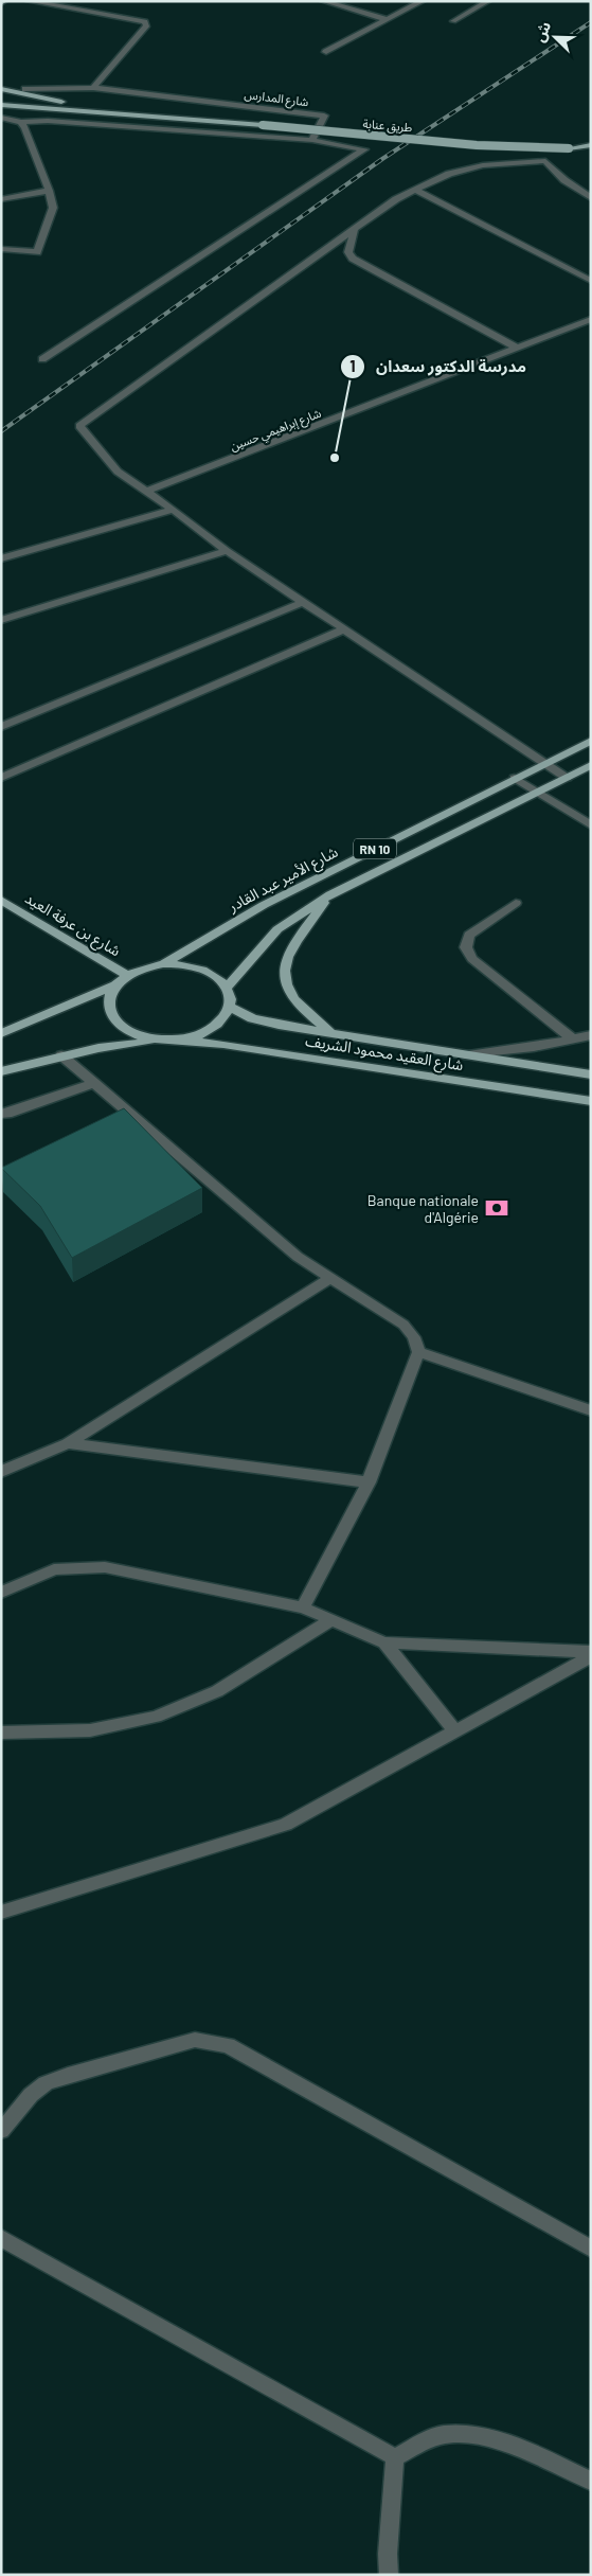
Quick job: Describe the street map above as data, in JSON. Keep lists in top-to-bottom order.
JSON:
{
  "streets": {
    "main road": [
      "طريق عنابة",
      "RN 10",
      "شارع الأمير عبد القادر",
      "شارع بن عرفة العيد",
      "شارع العقيد محمود الشريف"
    ],
    "street": ["شارع المدارس", "شارع إبراهيمي حسين"]
  },
  "crossings": [
    ["RN 10", "شارع الأمير عبد القادر"],
    ["RN 10", "شارع بن عرفة العيد"],
    ["RN 10", "شارع العقيد محمود الشريف"],
    ["شارع الأمير عبد القادر", "شارع بن عرفة العيد"],
    ["شارع الأمير عبد القادر", "شارع العقيد محمود الشريف"],
    ["شارع بن عرفة العيد", "شارع العقيد محمود الشريف"]
  ],
  "places": {
    "other": ["مدرسة الدكتور سعدان"],
    "bank": ["Banque nationale d'Algérie"]
  },
  "north": "top left"
}
